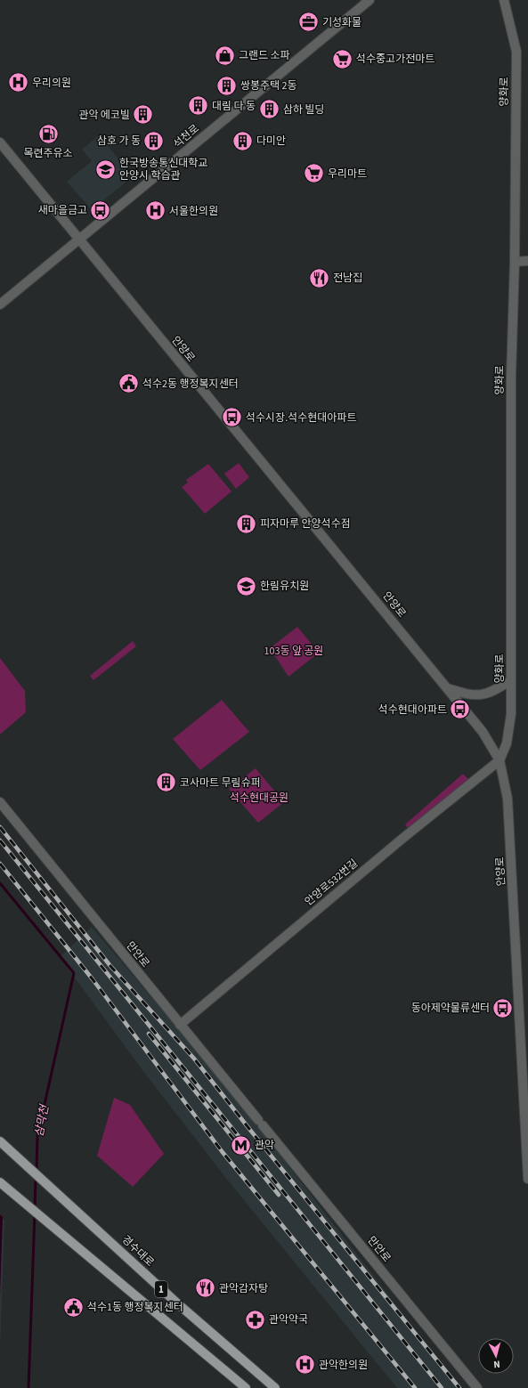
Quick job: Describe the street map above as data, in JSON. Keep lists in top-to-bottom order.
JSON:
{
  "streets": {
    "main road": ["경수대로", "1"],
    "street": [
      "양화로",
      "석천로",
      "안양로",
      "안양로532번길",
      "만안로"
    ]
  },
  "crossings": [
    ["양화로", "안양로"],
    ["양화로", "안양로532번길"],
    ["석천로", "안양로"],
    ["안양로", "안양로532번길"],
    ["안양로532번길", "만안로"]
  ],
  "water": ["삼막천"],
  "parks": ["103동 앞 공원", "석수현대공원"],
  "places": {
    "office": ["기성화물"],
    "shop": ["그랜드 소파"],
    "supermarket": ["석수중고가전마트", "우리마트"],
    "hospital": ["우리의원", "서울한의원", "관악한의원"],
    "building": [
      "쌍봉주택 2동",
      "대림 다 동",
      "삼하 빌딩",
      "관악 에코빌",
      "삼호 가 동",
      "다미안",
      "피자마루 안양석수점",
      "코사마트 무림슈퍼"
    ],
    "fuel station": ["목련주유소"],
    "school or university": ["한국방송통신대학교 안양시 학습관", "한림유치원"],
    "bus stop": [
      "새마을금고",
      "석수시장.석수현대아파트",
      "석수현대아파트",
      "동아제약물류센터"
    ],
    "restaurant": ["전남집", "관악감자탕"],
    "public building": ["석수2동 행정복지센터", "석수1동 행정복지센터"],
    "metro station": ["관악"],
    "pharmacy": ["관악약국"]
  },
  "north": "bottom"
}
